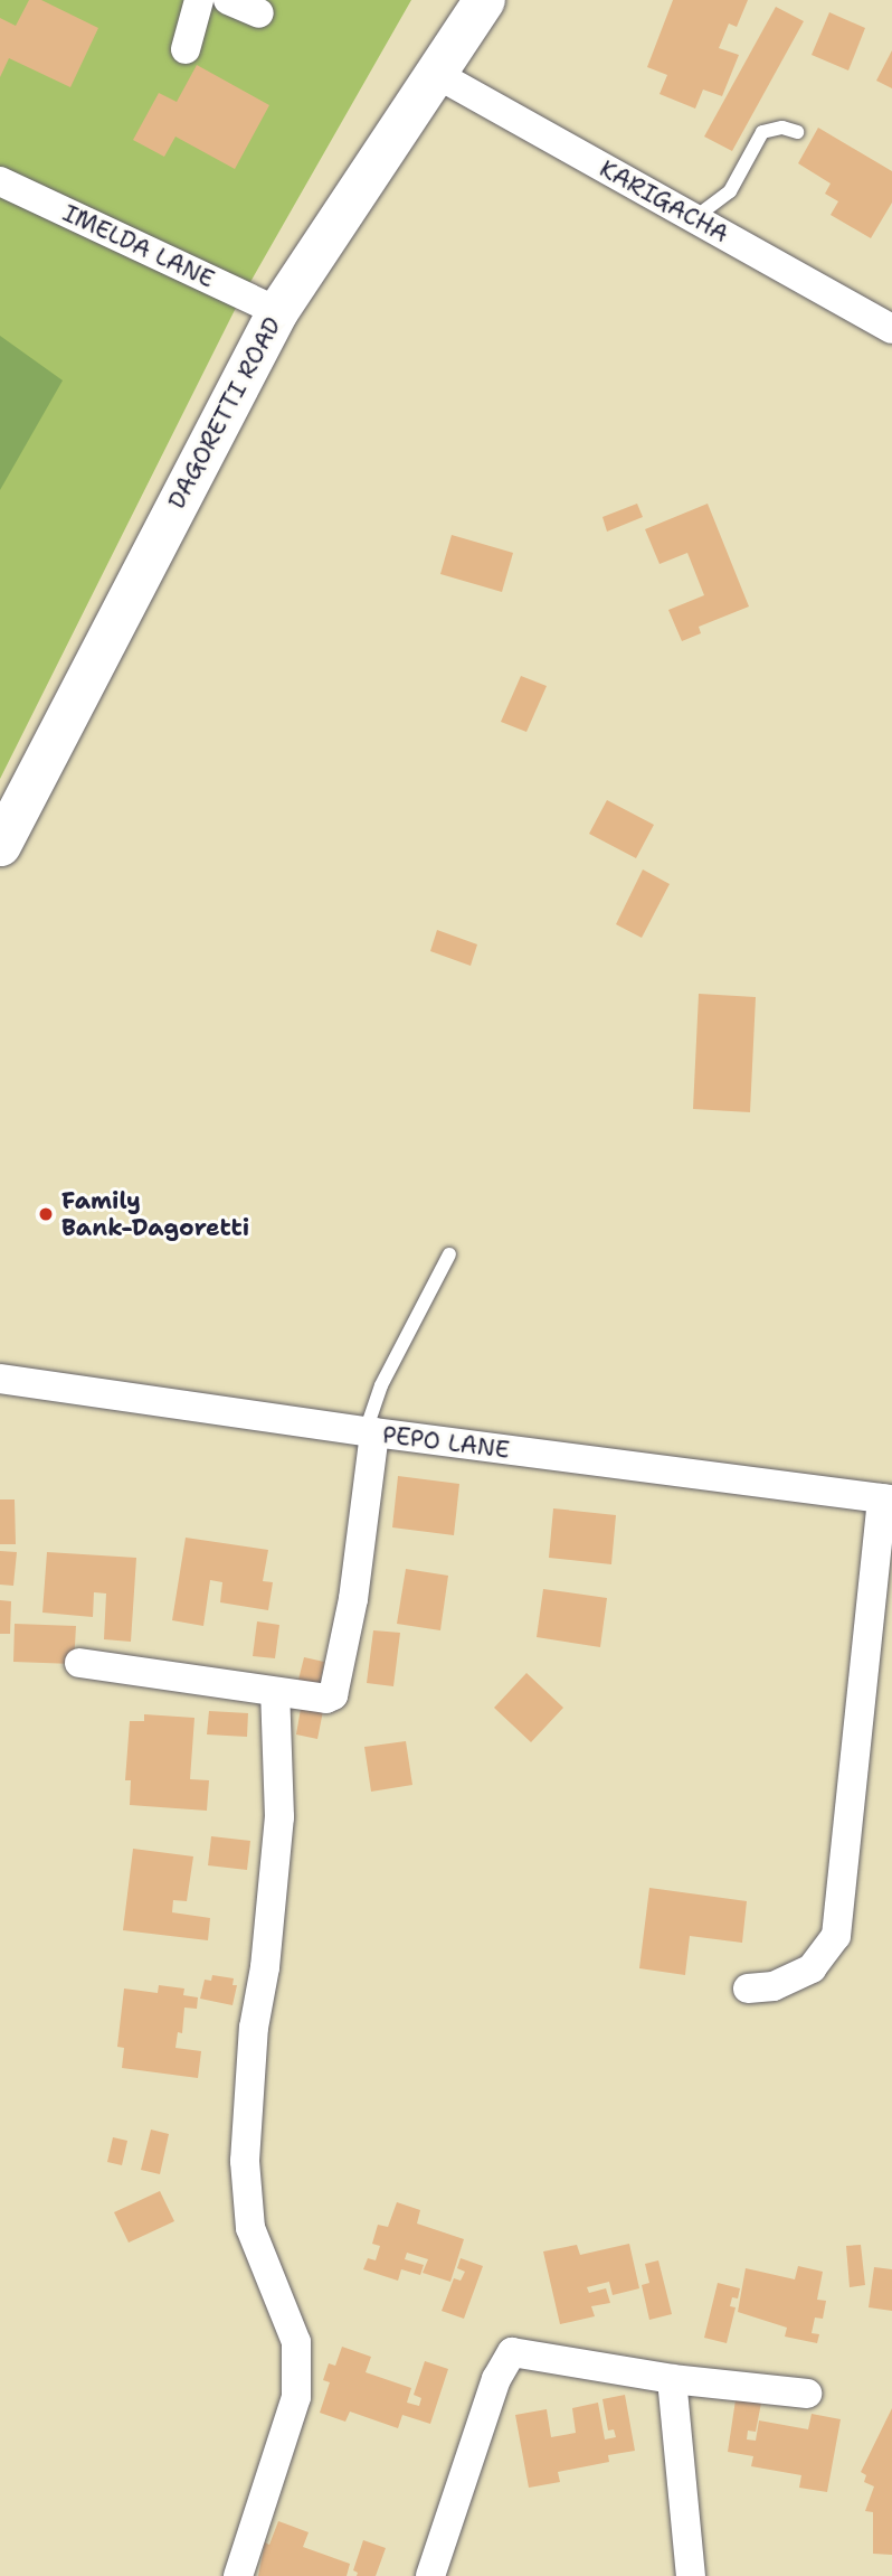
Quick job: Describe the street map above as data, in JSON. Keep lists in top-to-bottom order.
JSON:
{
  "streets": {
    "main road": ["DAGORETTI ROAD"],
    "street": ["KARIGACHA", "IMELDA LANE", "PEPO LANE"]
  },
  "crossings": [
    ["KARIGACHA", "DAGORETTI ROAD"],
    ["IMELDA LANE", "DAGORETTI ROAD"]
  ],
  "places": ["Family Bank-Dagoretti"]
}
